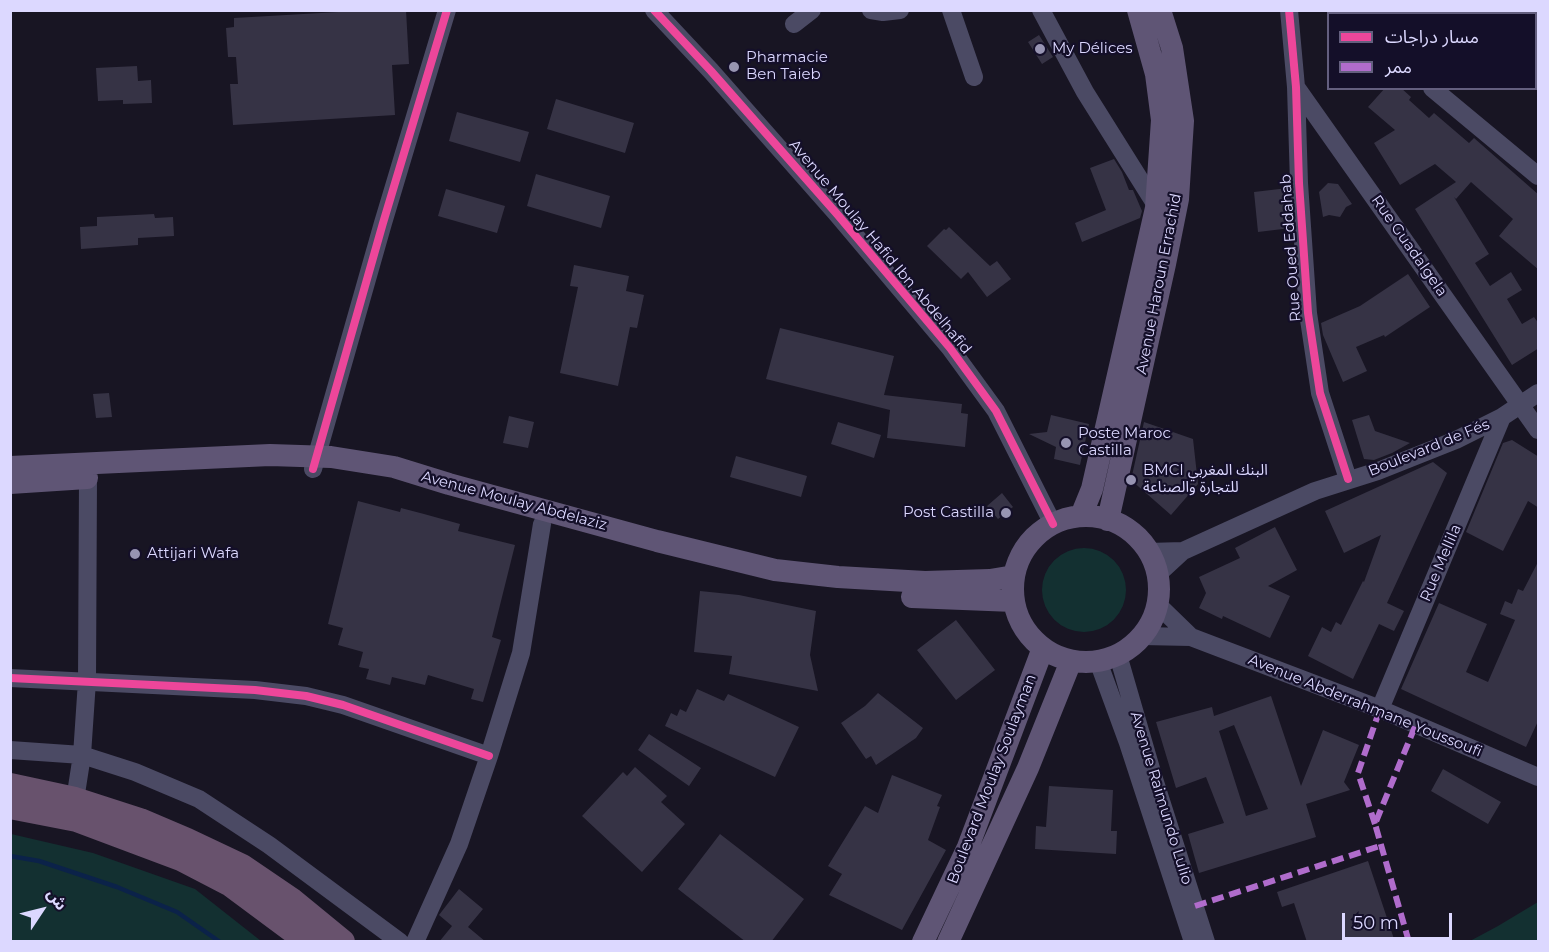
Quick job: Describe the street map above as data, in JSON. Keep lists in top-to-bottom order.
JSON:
{
  "streets": {
    "main road": ["Avenue Haroun Errachid", "Avenue Moulay Abdelaziz", "Boulevard Moulay Soulayman"],
    "street": [
      "Rue Guadalgela",
      "Avenue Moulay Hafid Ibn Abdelhafid",
      "Rue Oued Eddahab",
      "Boulevard de Fés",
      "Rue Mellila",
      "Avenue Abderrahmane Youssoufi",
      "Avenue Raimundo Lulio"
    ]
  },
  "crossings": [
    ["Rue Guadalgela", "Rue Oued Eddahab"],
    ["Rue Guadalgela", "Boulevard de Fés"],
    ["Avenue Moulay Hafid Ibn Abdelhafid", "Avenue Haroun Errachid"],
    ["Avenue Moulay Hafid Ibn Abdelhafid", "Boulevard de Fés"],
    ["Avenue Moulay Hafid Ibn Abdelhafid", "Avenue Moulay Abdelaziz"],
    ["Avenue Moulay Hafid Ibn Abdelhafid", "Avenue Abderrahmane Youssoufi"],
    ["Avenue Moulay Hafid Ibn Abdelhafid", "Boulevard Moulay Soulayman"],
    ["Avenue Moulay Hafid Ibn Abdelhafid", "Avenue Raimundo Lulio"],
    ["Rue Oued Eddahab", "Boulevard de Fés"],
    ["Avenue Haroun Errachid", "Boulevard de Fés"],
    ["Avenue Haroun Errachid", "Avenue Moulay Abdelaziz"],
    ["Avenue Haroun Errachid", "Avenue Abderrahmane Youssoufi"],
    ["Avenue Haroun Errachid", "Boulevard Moulay Soulayman"],
    ["Avenue Haroun Errachid", "Avenue Raimundo Lulio"],
    ["Boulevard de Fés", "Avenue Moulay Abdelaziz"],
    ["Boulevard de Fés", "Rue Mellila"],
    ["Boulevard de Fés", "Avenue Abderrahmane Youssoufi"],
    ["Boulevard de Fés", "Boulevard Moulay Soulayman"],
    ["Boulevard de Fés", "Avenue Raimundo Lulio"],
    ["Avenue Moulay Abdelaziz", "Avenue Abderrahmane Youssoufi"],
    ["Avenue Moulay Abdelaziz", "Boulevard Moulay Soulayman"],
    ["Avenue Moulay Abdelaziz", "Avenue Raimundo Lulio"],
    ["Rue Mellila", "Avenue Abderrahmane Youssoufi"],
    ["Avenue Abderrahmane Youssoufi", "Boulevard Moulay Soulayman"],
    ["Avenue Abderrahmane Youssoufi", "Avenue Raimundo Lulio"],
    ["Boulevard Moulay Soulayman", "Avenue Raimundo Lulio"]
  ],
  "places": [
    "My Délices",
    "Pharmacie Ben Taieb",
    "Poste Maroc Castilla",
    "BMCI البنك المغربي للتجارة والصناعة",
    "Post Castilla",
    "Attijari Wafa"
  ],
  "legend": ["مسار دراجات", "ممر"],
  "scale_bar": "50 m",
  "north": "top right"
}
